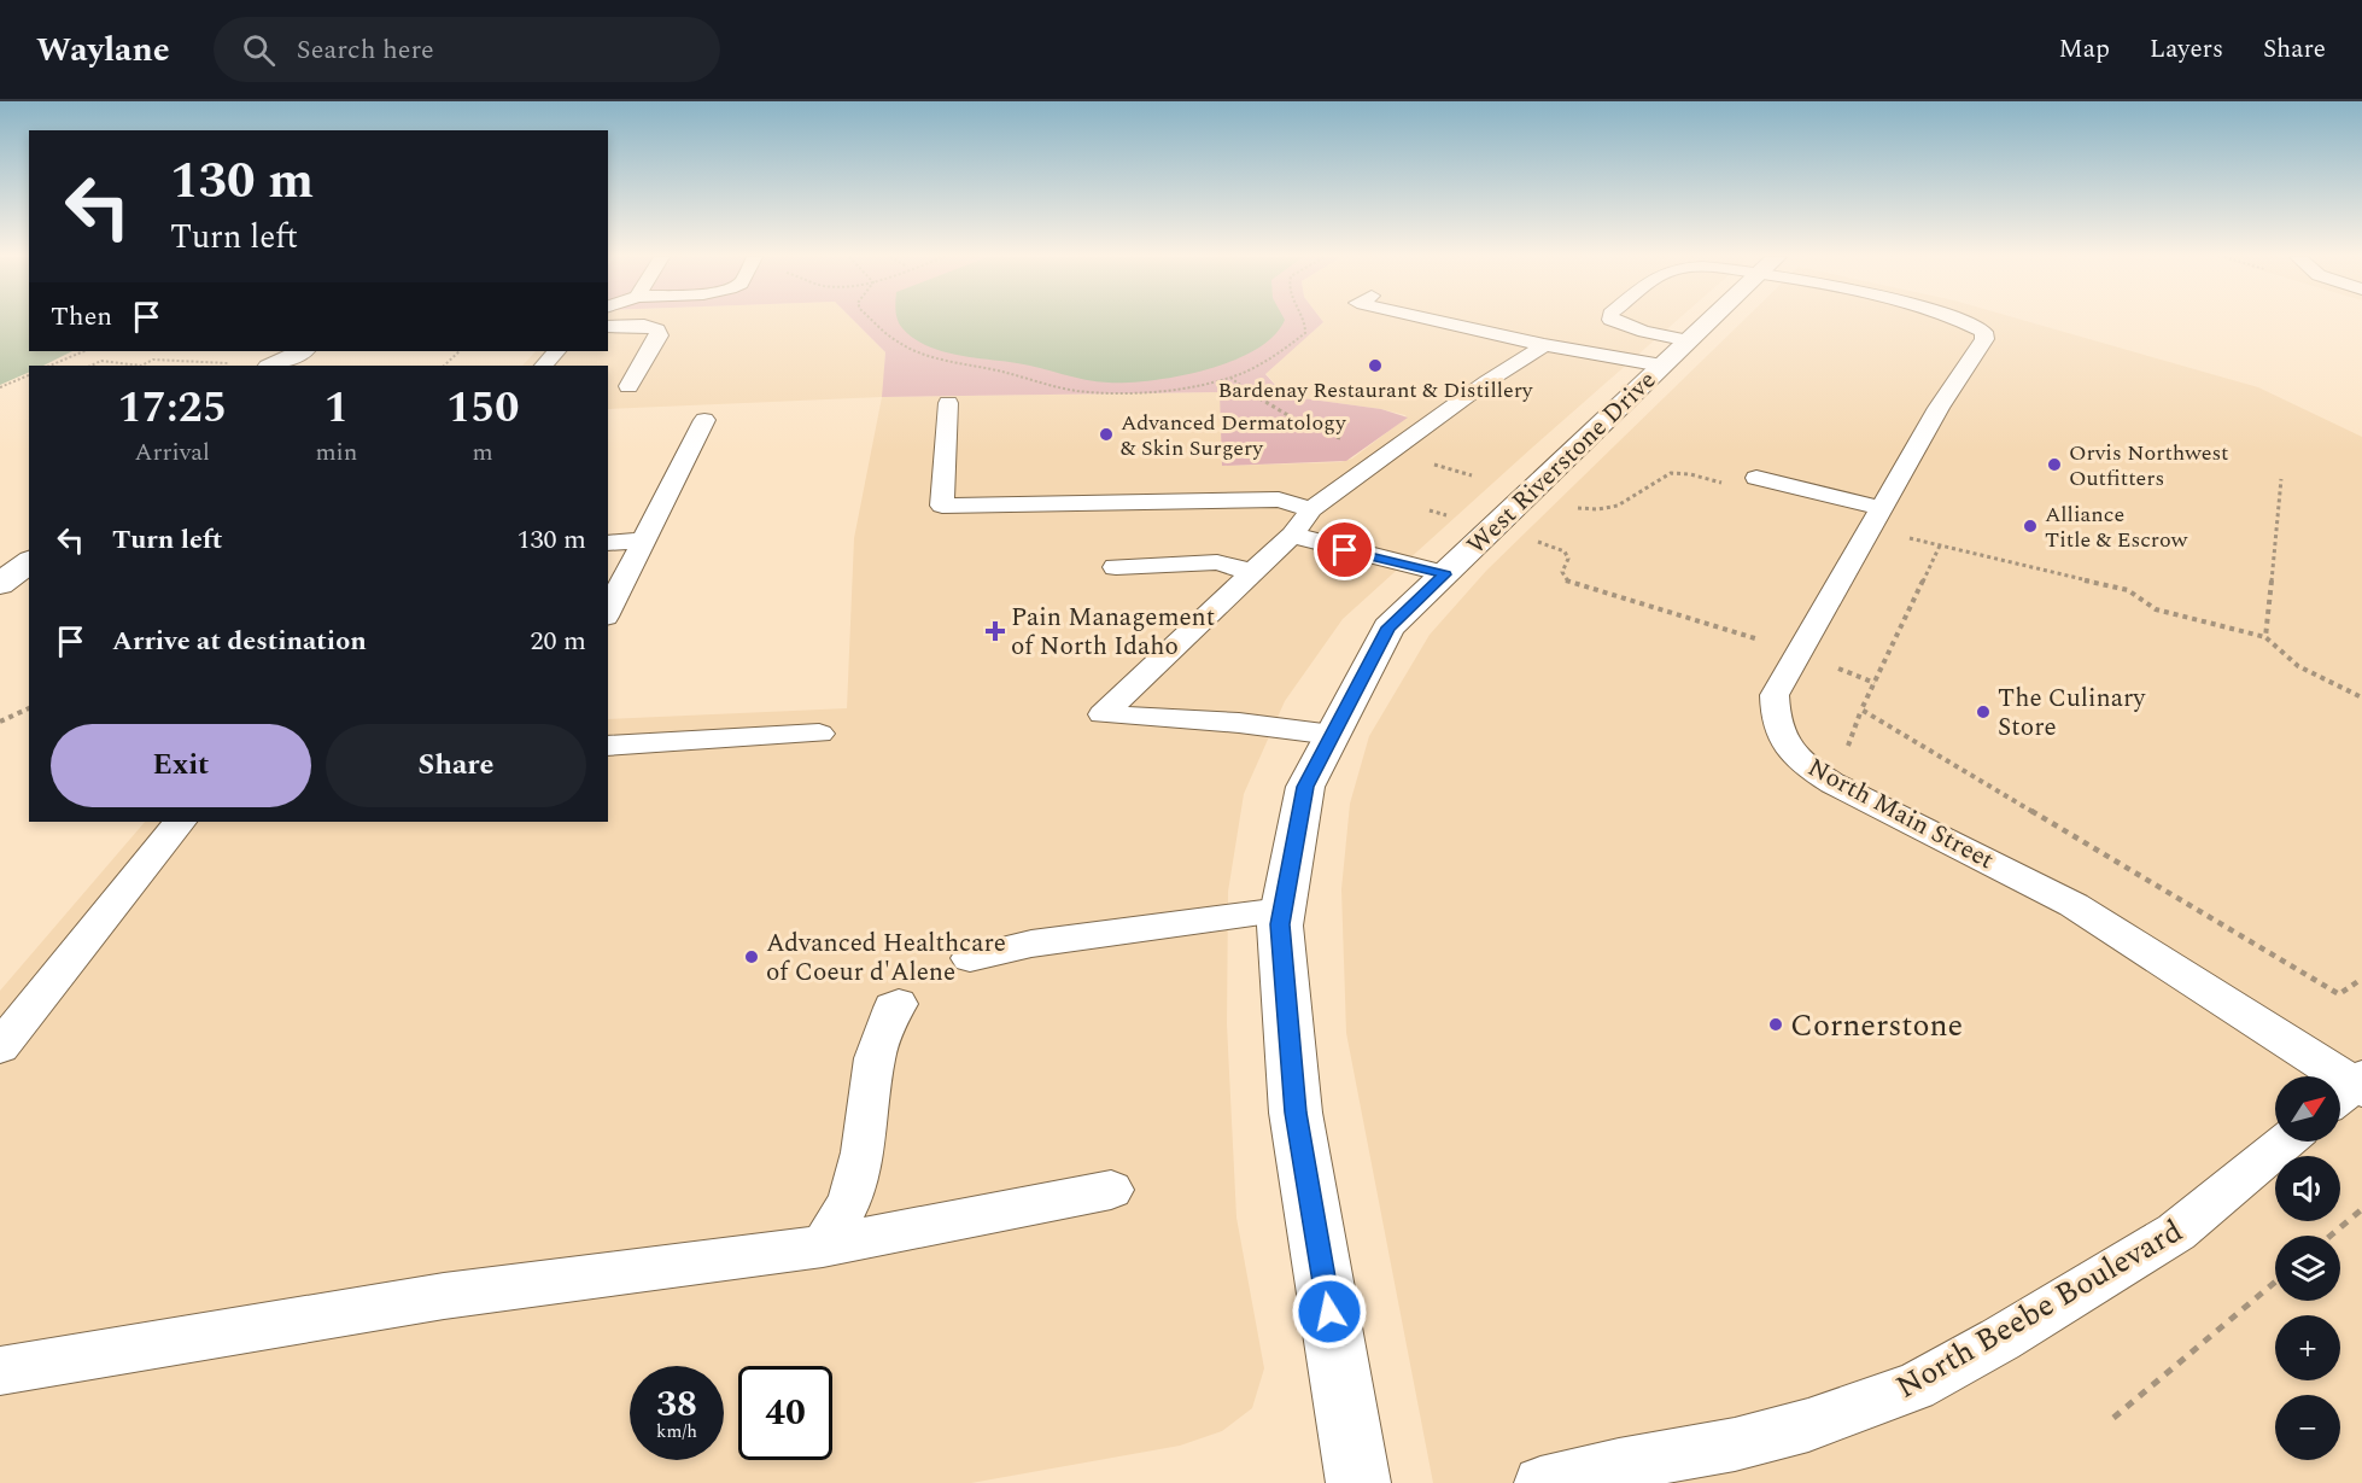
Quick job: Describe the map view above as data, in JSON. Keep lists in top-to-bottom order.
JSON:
{
  "streets": {
    "street": ["West Riverstone Drive"],
    "lane": ["North Main Street", "North Beebe Boulevard"]
  },
  "places": {
    "other": [
      "Bardenay Restaurant & Distillery",
      "Advanced Dermatology & Skin Surgery",
      "Orvis Northwest Outfitters",
      "Alliance Title & Escrow",
      "The Culinary Store",
      "Advanced Healthcare of Coeur d'Alene",
      "Cornerstone"
    ],
    "health": ["Pain Management of North Idaho"]
  },
  "north": "top right",
  "page": {
    "header": "Waylane",
    "search": "Search here",
    "nav": ["Map", "Layers", "Share"],
    "turn": ["130 m", "Turn left"],
    "then": "Then",
    "eta": [
      "17:25",
      "Arrival",
      "1",
      "min",
      "150",
      "m"
    ],
    "list": [
      {
        "name": "Turn left",
        "value": "130 m"
      },
      {
        "name": "Arrive at destination",
        "value": "20 m"
      }
    ],
    "buttons": ["Exit", "Share"],
    "map_buttons": ["+", "−"],
    "speed": "38 km/h",
    "limit": "40"
  }
}
